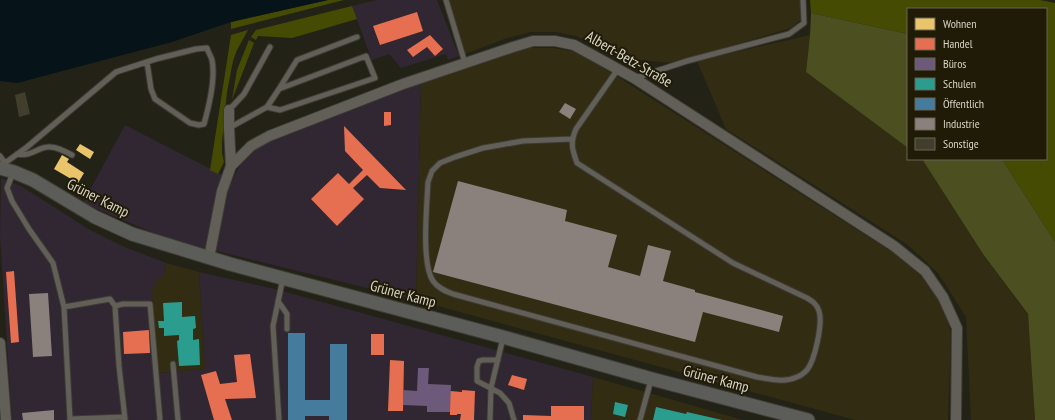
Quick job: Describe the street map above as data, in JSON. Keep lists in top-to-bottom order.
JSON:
{
  "streets": {
    "street": ["Albert-Betz-Straße", "Grüner Kamp"]
  },
  "crossings": [
    ["Albert-Betz-Straße", "Grüner Kamp"]
  ],
  "legend": [
    "Wohnen",
    "Handel",
    "Büros",
    "Schulen",
    "Öffentlich",
    "Industrie",
    "Sonstige"
  ]
}
